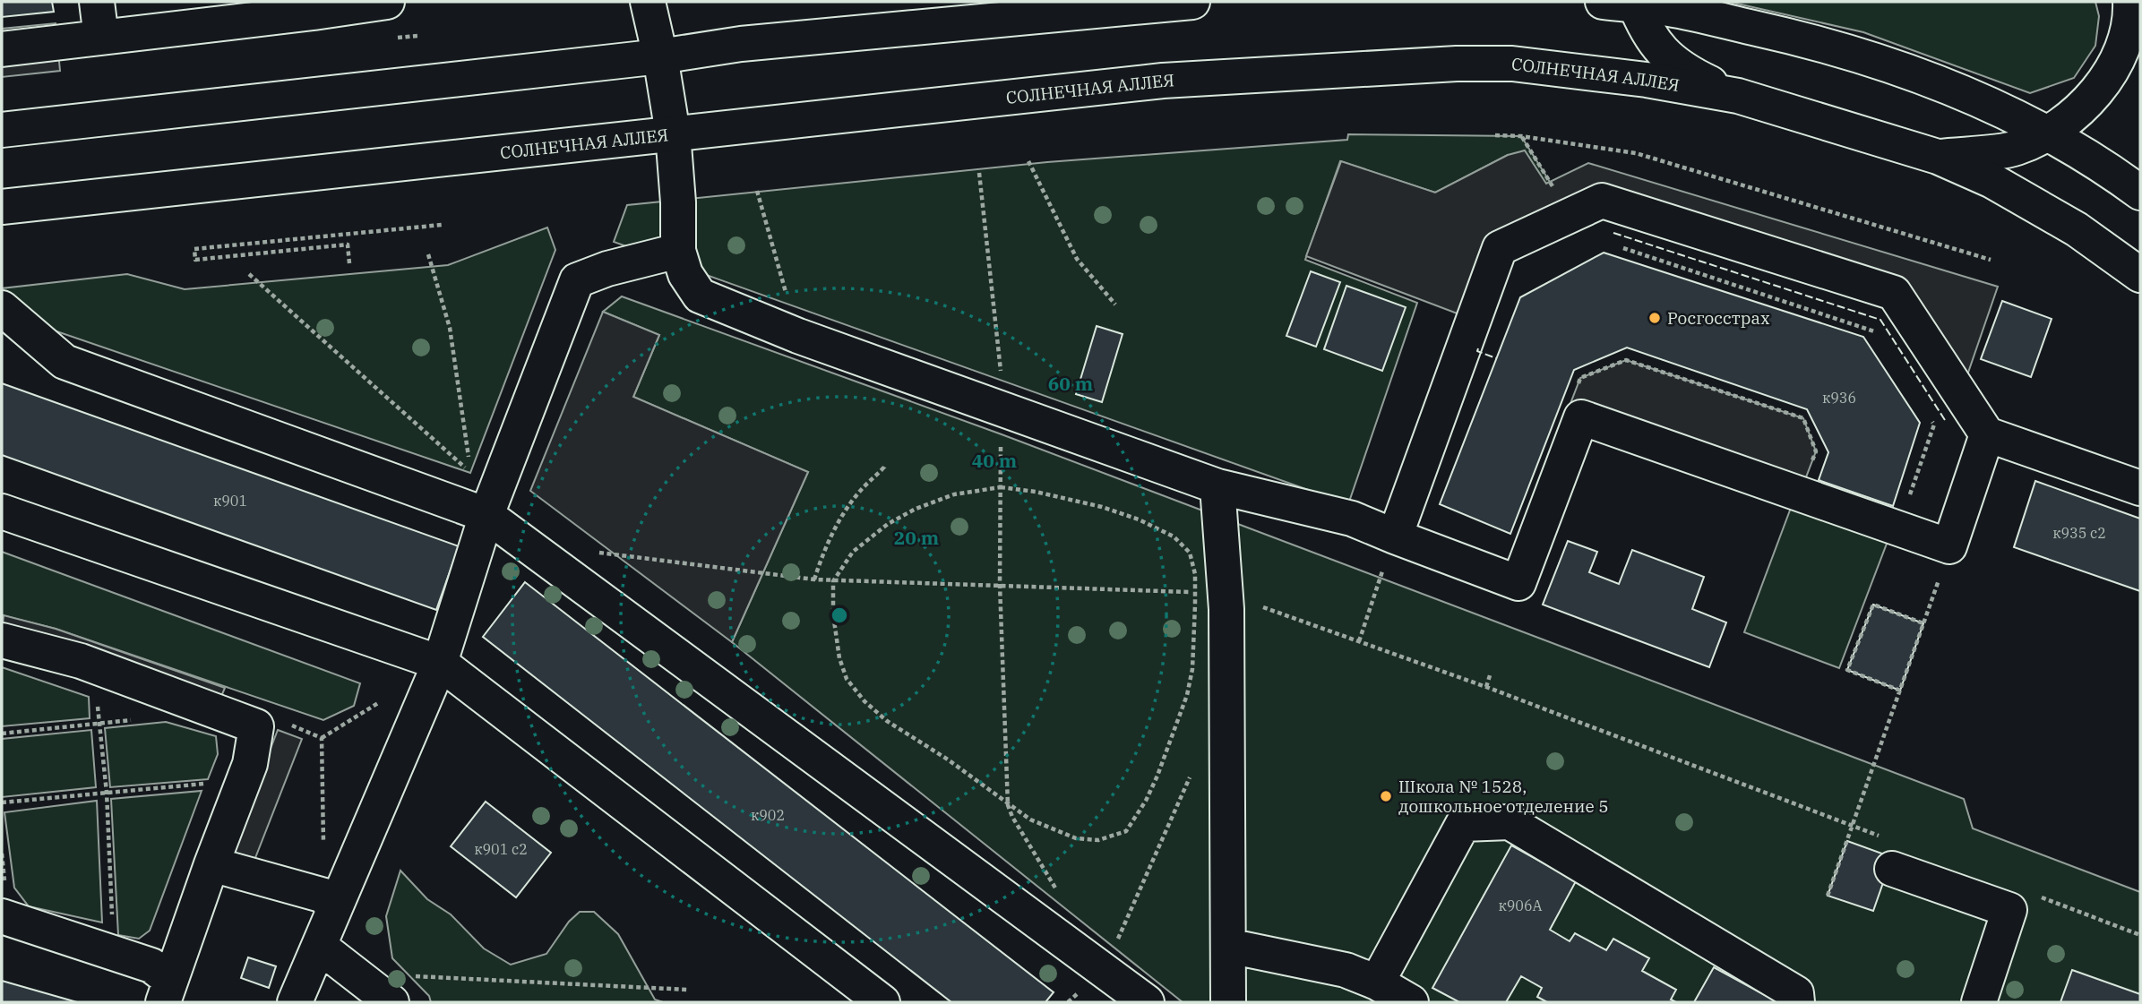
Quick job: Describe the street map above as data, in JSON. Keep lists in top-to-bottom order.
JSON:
{
  "streets": {
    "main road": ["СОЛНЕЧНАЯ АЛЛЕЯ"]
  },
  "places": ["Росгосстрах", "Школа № 1528, дошкольное отделение 5"],
  "house_numbers": [
    "к936",
    "к901",
    "к935 с2",
    "к902",
    "к901 с2",
    "к906А"
  ],
  "rings": ["60 m", "40 m", "20 m"]
}
